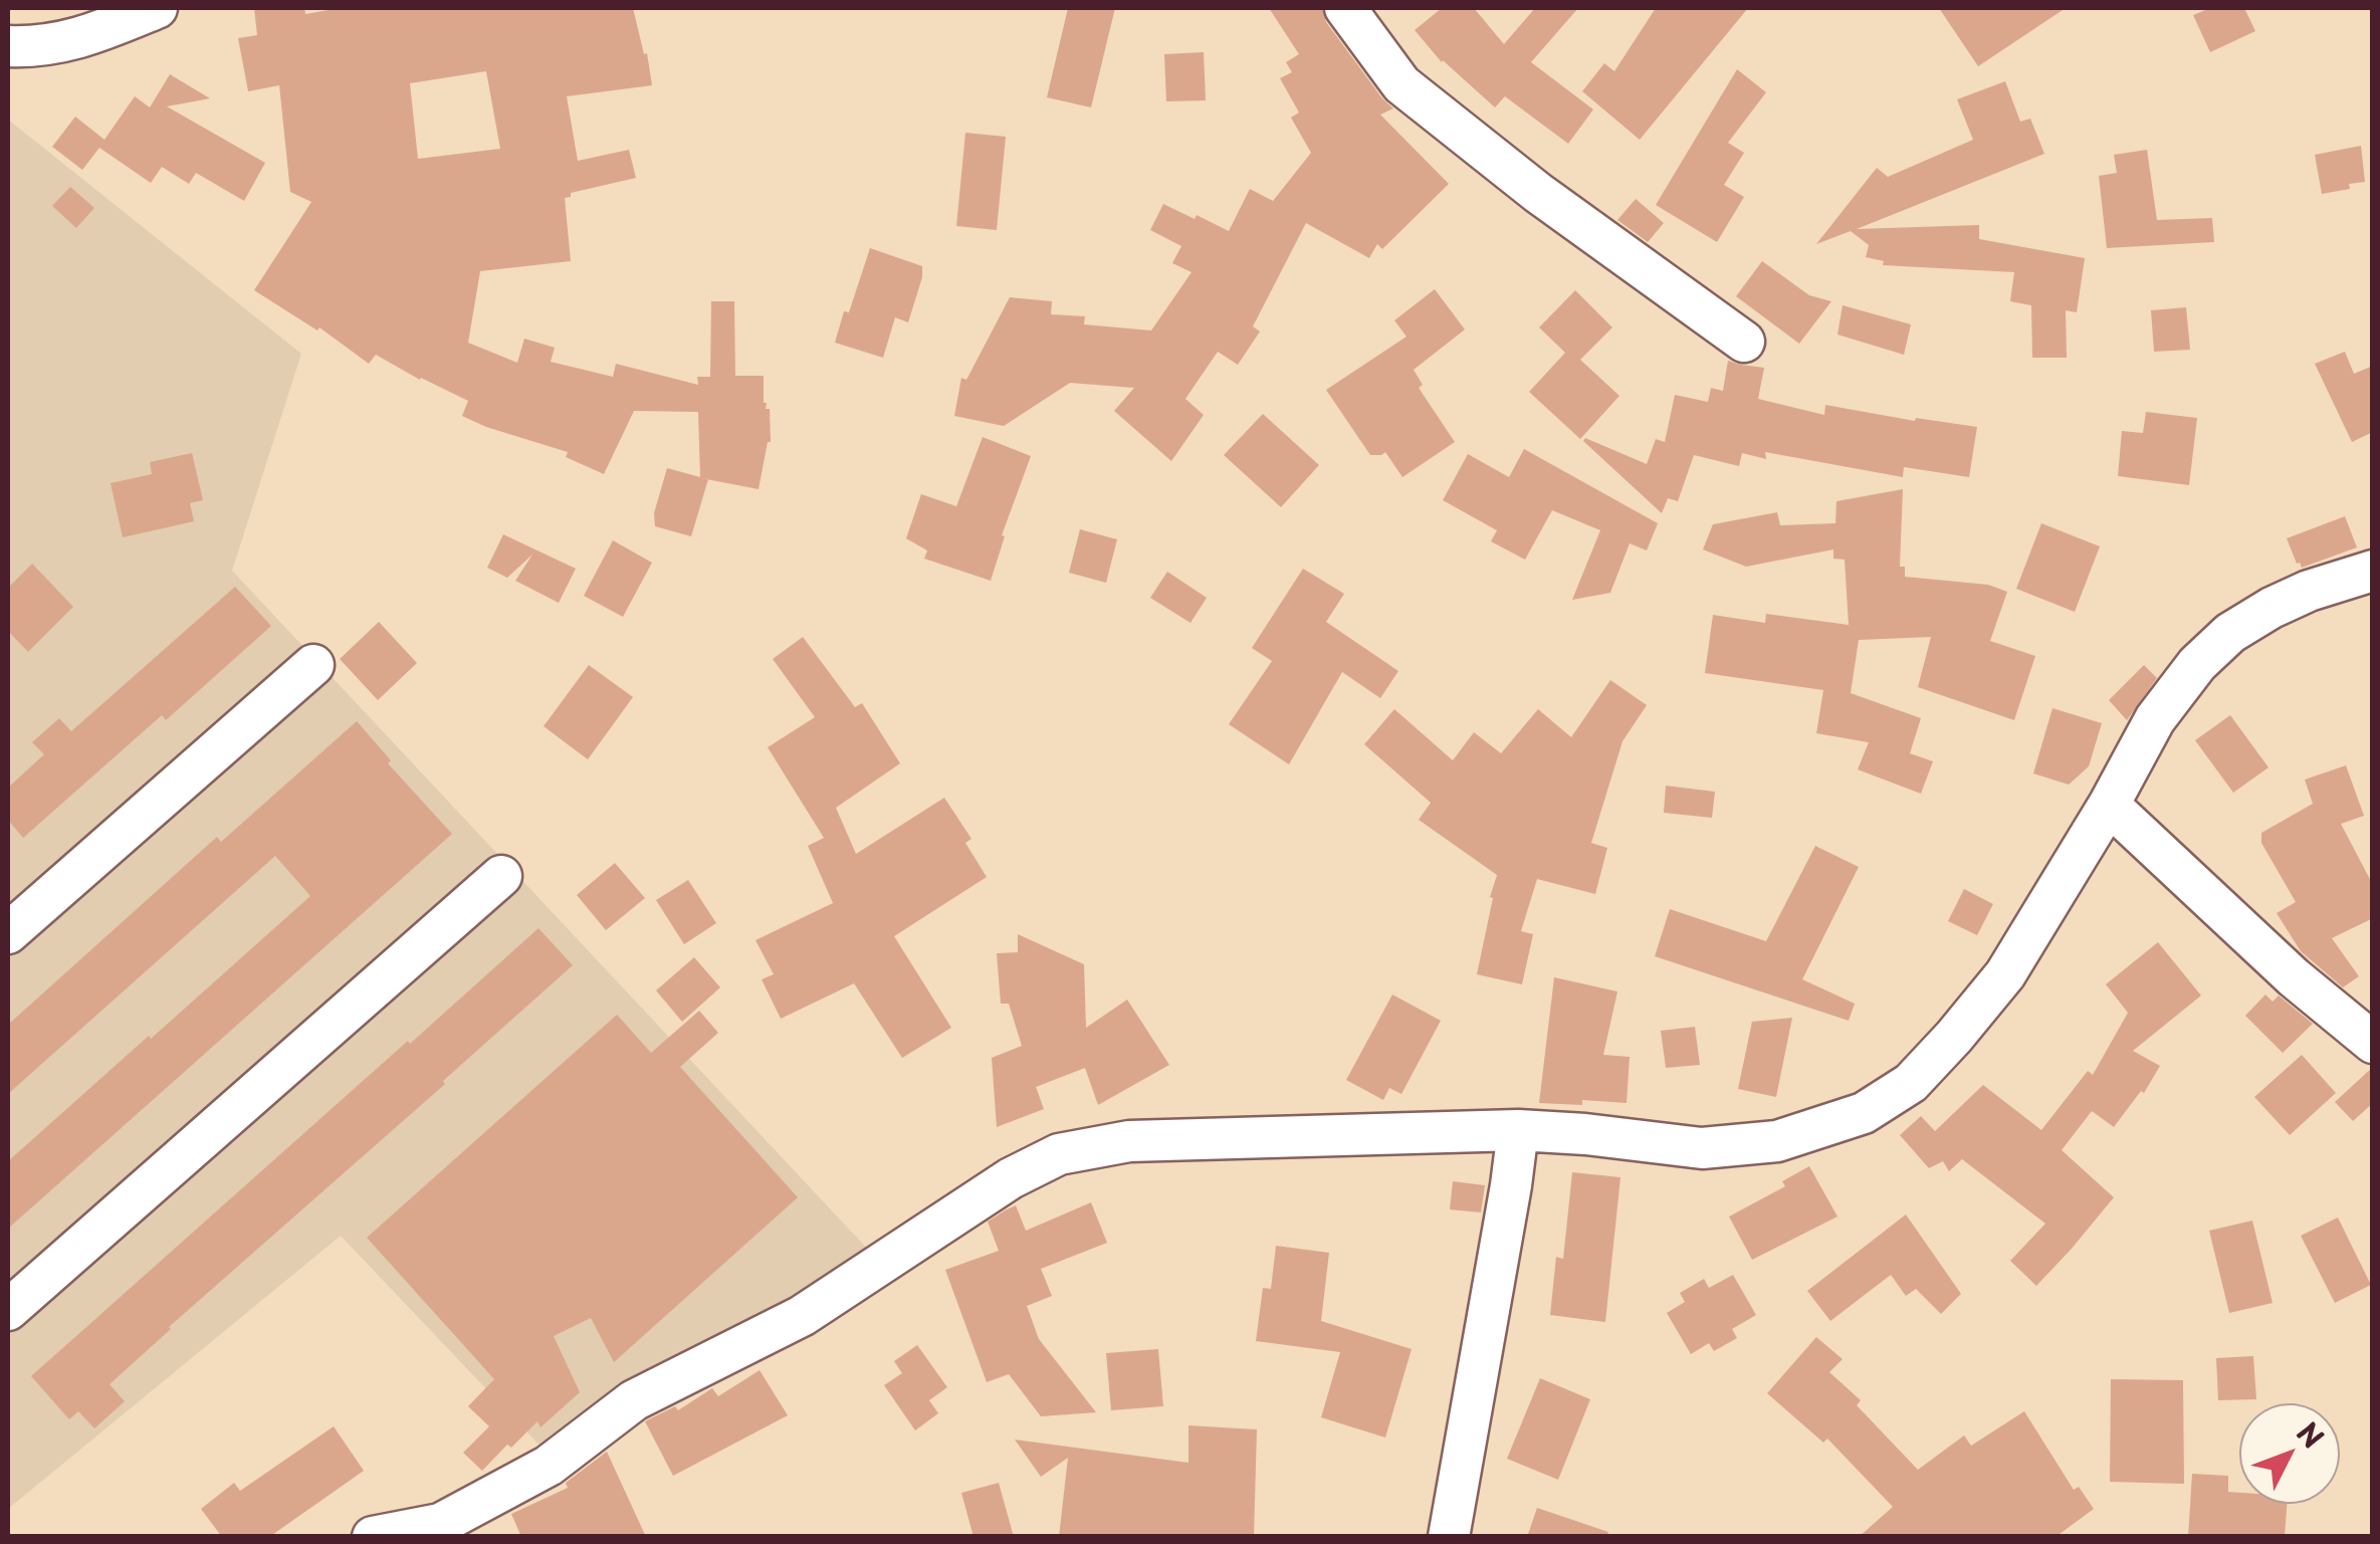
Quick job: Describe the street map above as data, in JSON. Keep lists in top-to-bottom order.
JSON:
{
  "north": "top right"
}
